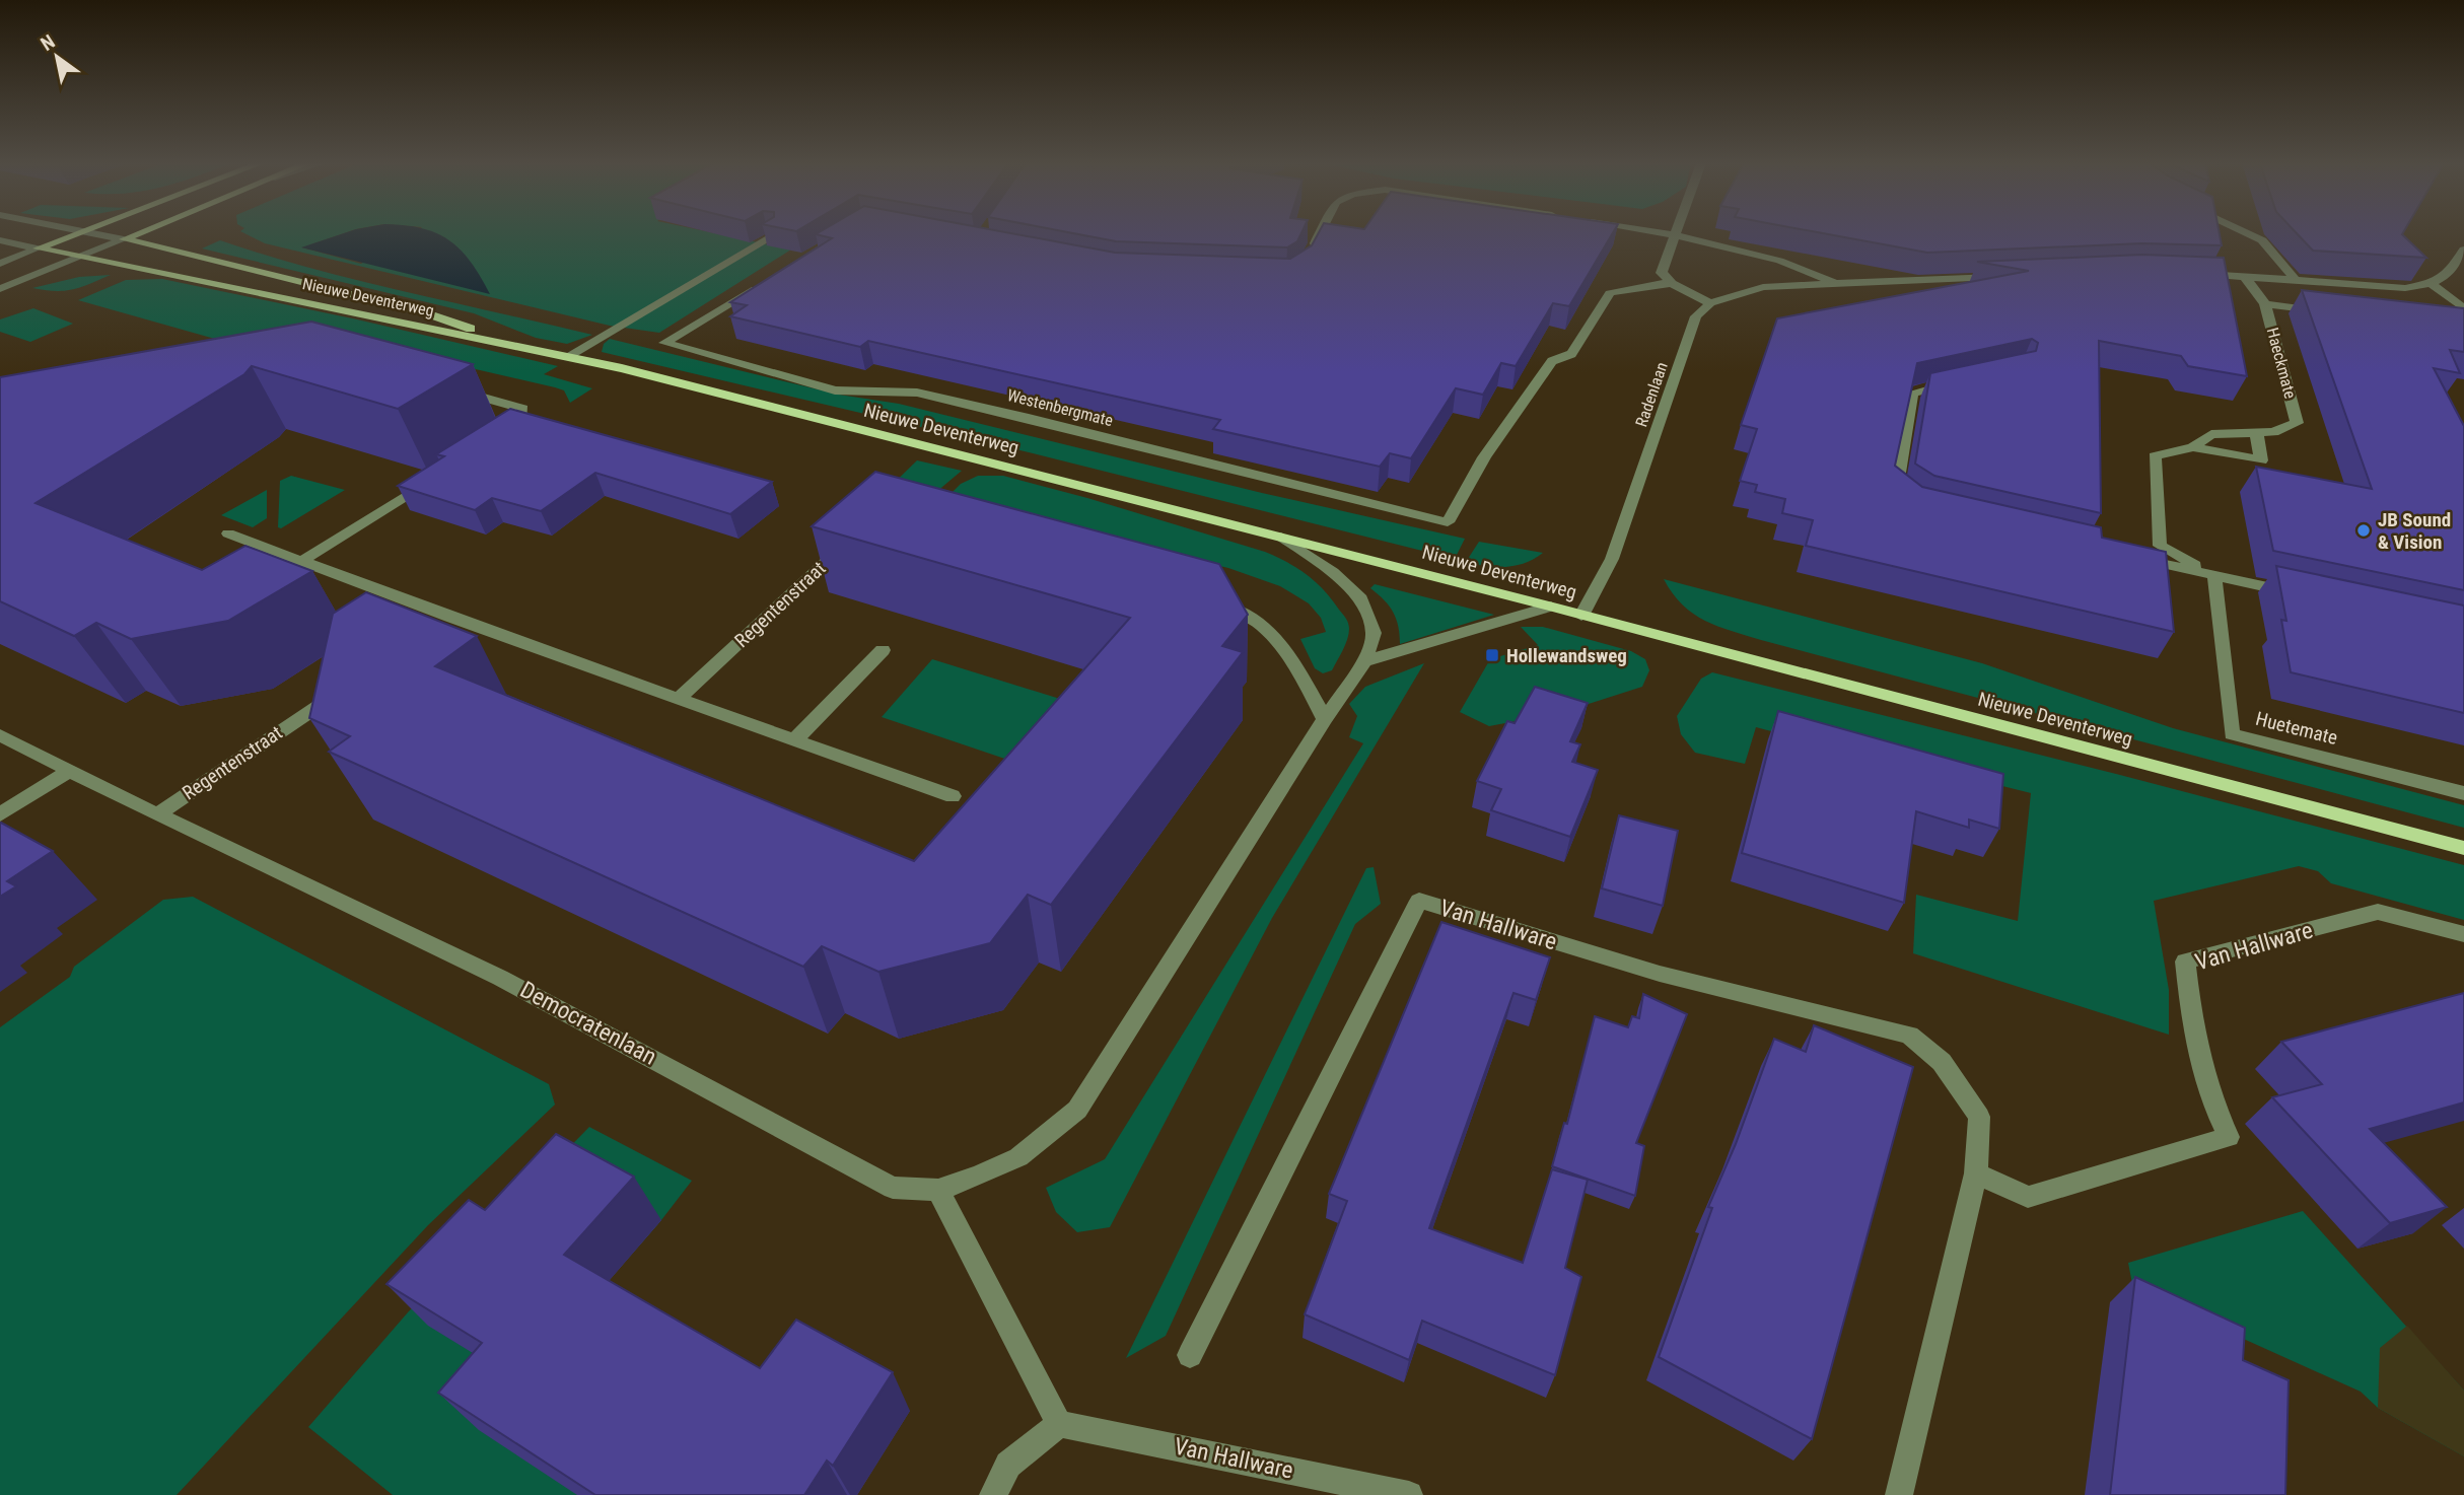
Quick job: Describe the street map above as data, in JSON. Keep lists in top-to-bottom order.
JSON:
{
  "streets": {
    "main road": ["Nieuwe Deventerweg"],
    "street": [
      "Haeckmate",
      "Radenlaan",
      "Westenbergmate",
      "Regentenstraat",
      "Huetemate",
      "Van Hallware",
      "Democratenlaan"
    ]
  },
  "crossings": [
    ["Nieuwe Deventerweg", "Radenlaan"],
    ["Haeckmate", "Huetemate"],
    ["Regentenstraat", "Democratenlaan"]
  ],
  "places": {
    "other": ["JB Sound & Vision"],
    "transit": ["Hollewandsweg"]
  },
  "north": "top left"
}
